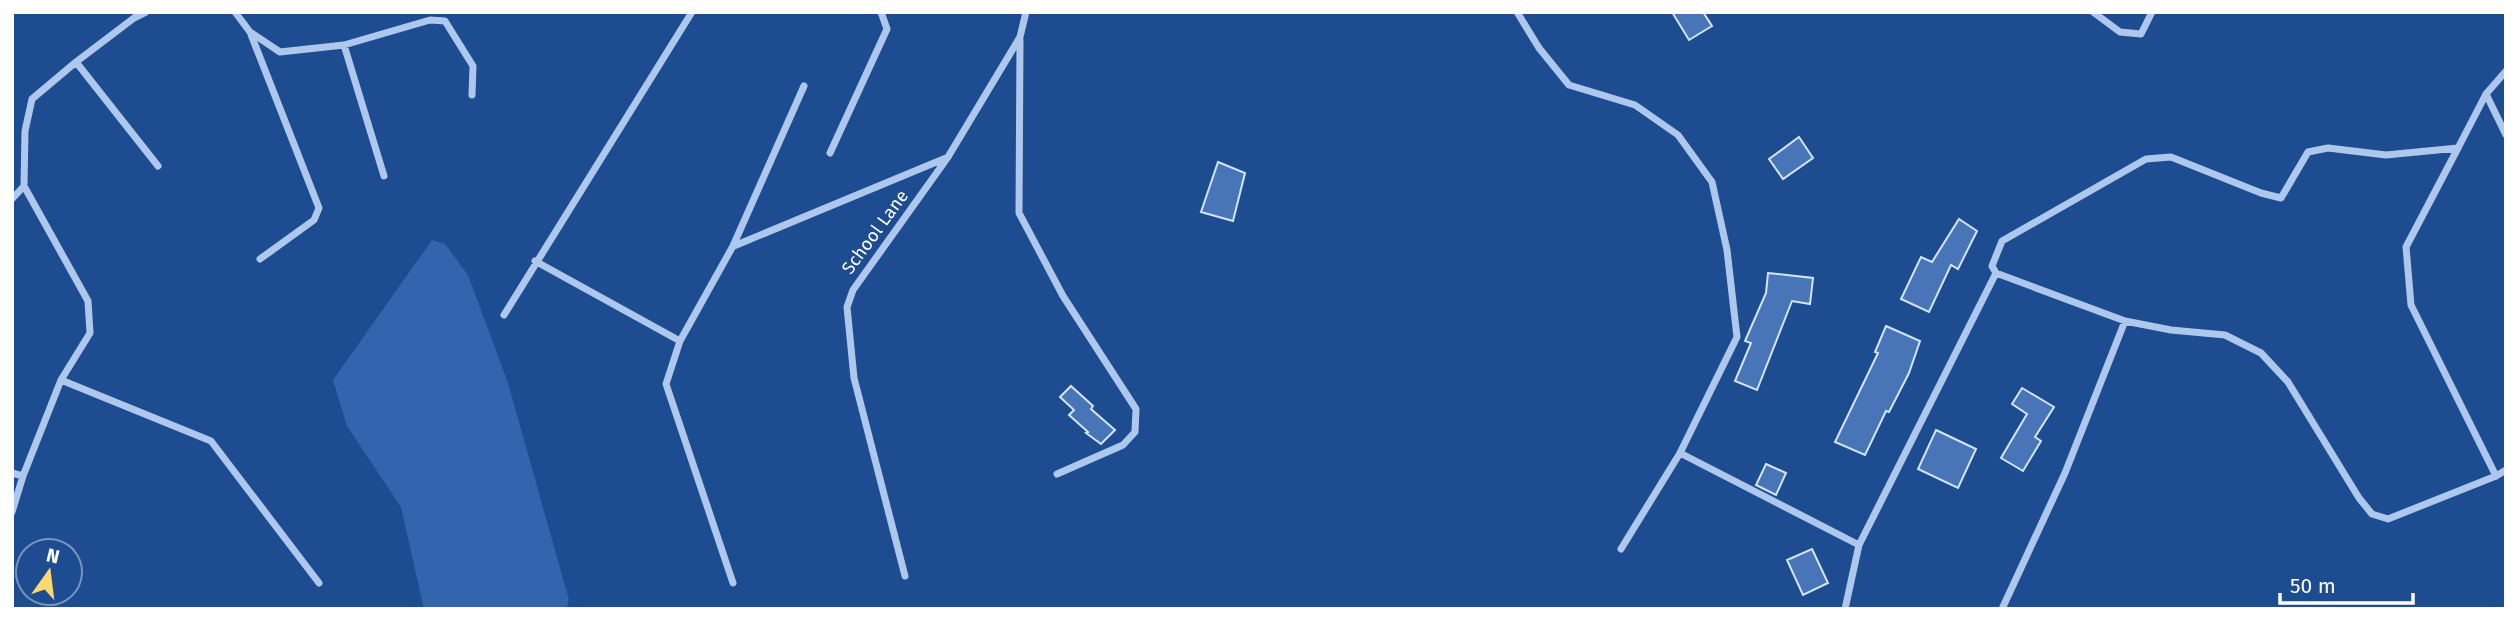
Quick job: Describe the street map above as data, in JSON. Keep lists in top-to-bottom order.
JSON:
{
  "streets": {
    "street": ["School Lane"]
  },
  "scale_bar": "50 m",
  "north": "top"
}
